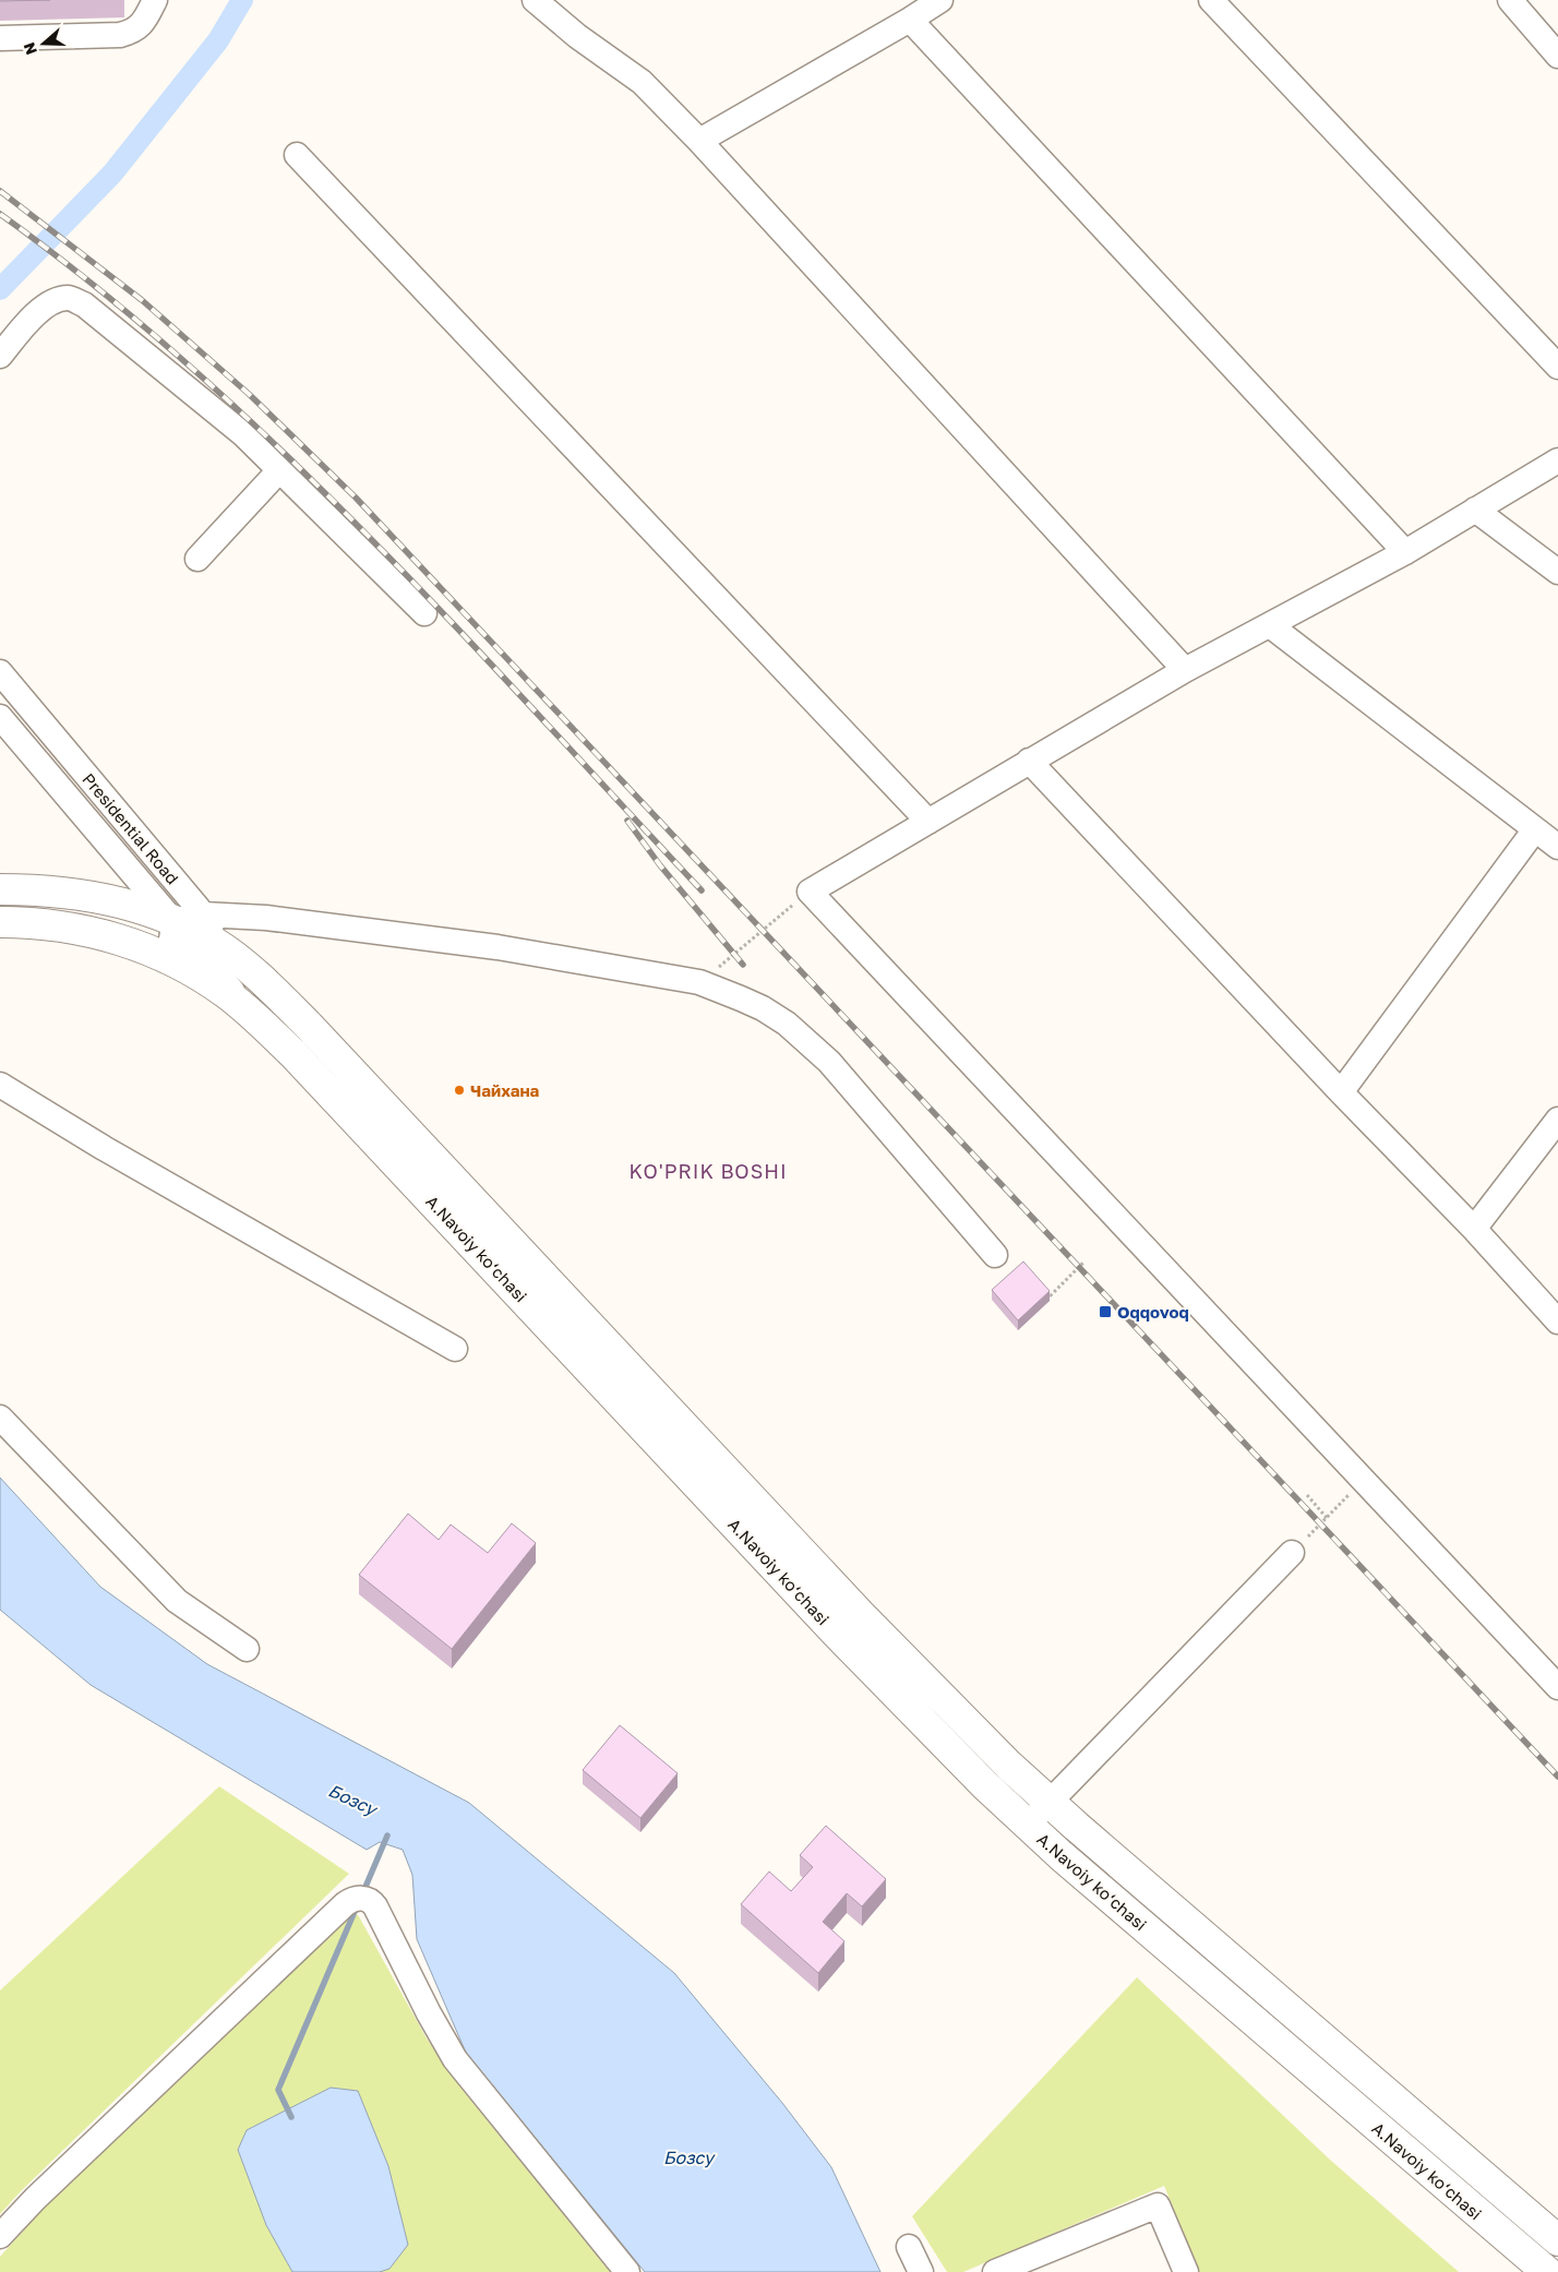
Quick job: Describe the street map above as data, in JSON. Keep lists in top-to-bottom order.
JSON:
{
  "streets": {
    "main road": ["A.Navoiy ko‘chasi"],
    "street": ["Presidential Road"]
  },
  "crossings": [
    ["Presidential Road", "A.Navoiy ko‘chasi"]
  ],
  "districts": ["KO'PRIK BOSHI"],
  "water": ["Бозсу"],
  "places": {
    "other": ["Чайхана"],
    "transit": ["Oqqovoq"]
  },
  "north": "left"
}
